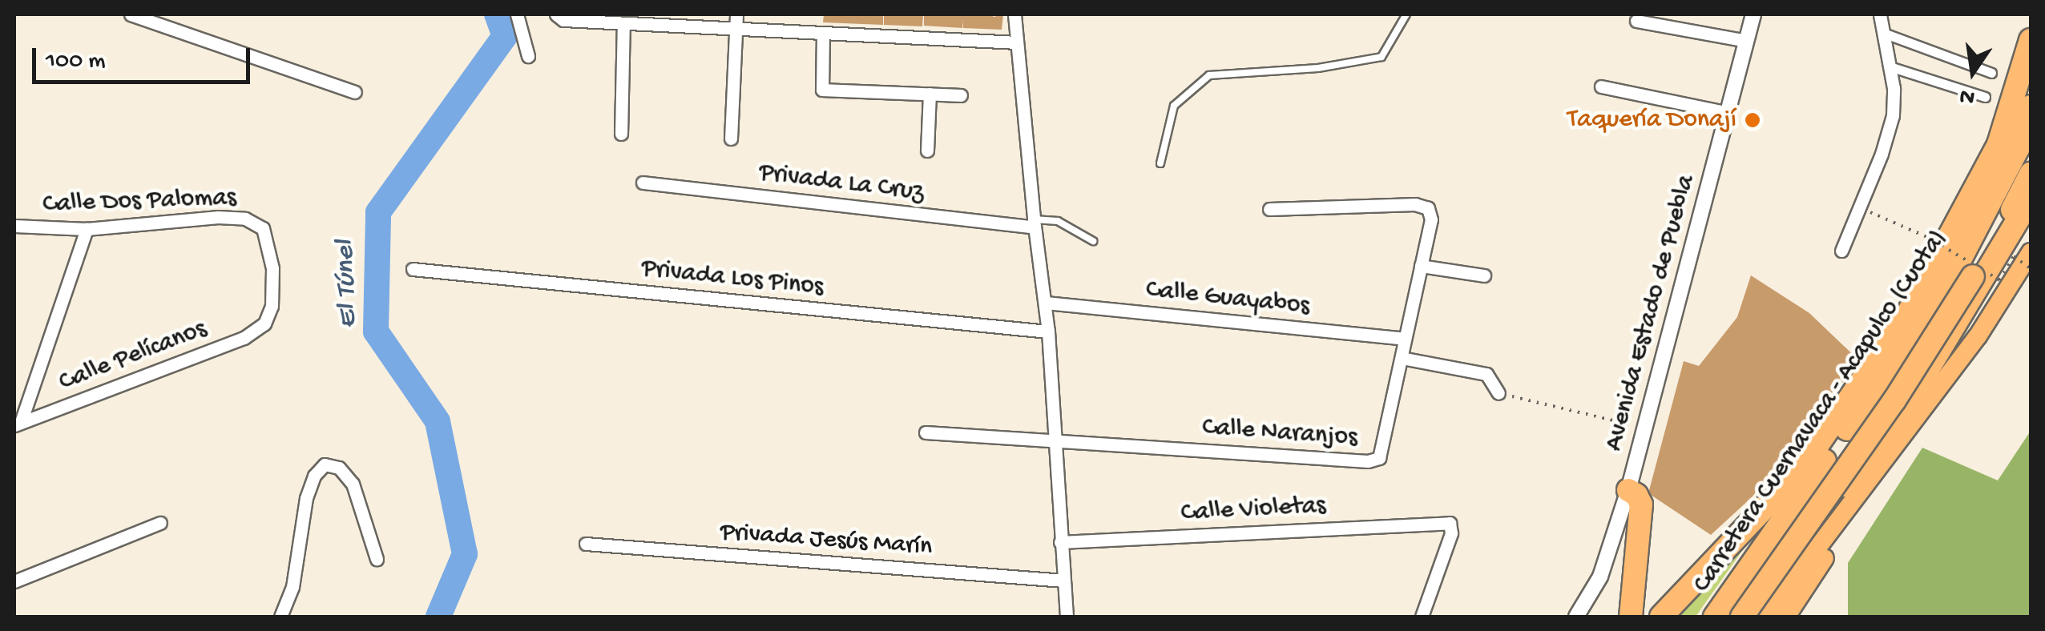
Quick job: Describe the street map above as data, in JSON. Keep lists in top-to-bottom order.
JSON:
{
  "streets": {
    "highway": ["Carretera Cuernavaca - Acapulco (Cuota)"],
    "street": [
      "Privada La Cruz",
      "Calle Dos Palomas",
      "Privada Los Pinos",
      "Calle Guayabos",
      "Avenida Estado de Puebla",
      "Calle Pelícanos",
      "Calle Naranjos",
      "Calle Violetas",
      "Privada Jesús Marín"
    ]
  },
  "crossings": [
    ["Calle Dos Palomas", "Calle Pelícanos"],
    ["Calle Guayabos", "Calle Naranjos"]
  ],
  "water": ["El Túnel"],
  "places": ["Taquería Donají"],
  "scale_bar": "100 m",
  "north": "bottom"
}
